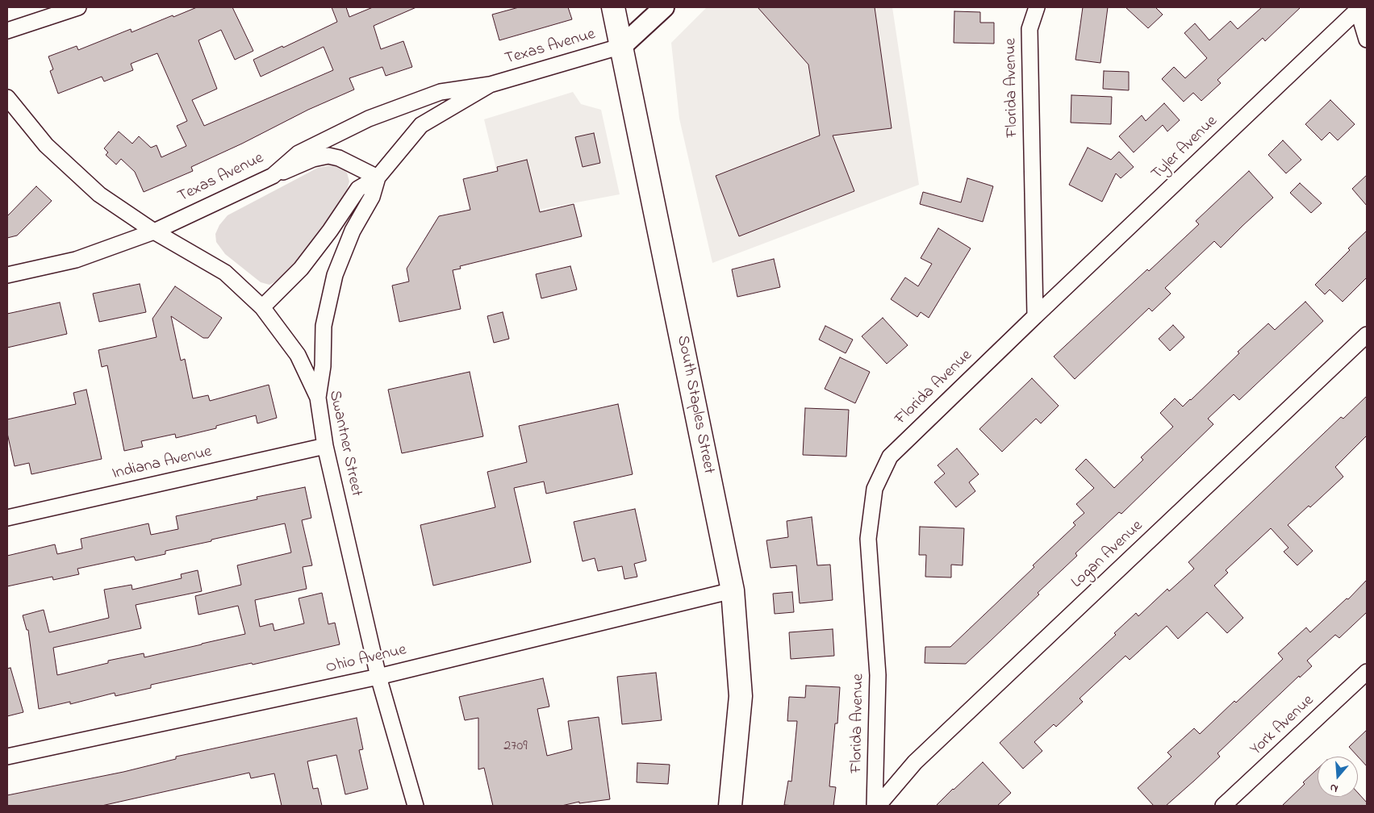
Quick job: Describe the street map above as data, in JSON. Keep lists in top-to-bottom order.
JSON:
{
  "streets": {
    "main road": ["South Staples Street"],
    "street": [
      "Texas Avenue",
      "Florida Avenue",
      "Tyler Avenue",
      "Swantner Street",
      "Indiana Avenue",
      "Logan Avenue",
      "Ohio Avenue",
      "York Avenue"
    ]
  },
  "crossings": [
    ["Texas Avenue", "South Staples Street"],
    ["Texas Avenue", "Swantner Street"],
    ["Florida Avenue", "Tyler Avenue"],
    ["South Staples Street", "Ohio Avenue"],
    ["Swantner Street", "Indiana Avenue"],
    ["Swantner Street", "Ohio Avenue"]
  ],
  "house_numbers": ["2709"],
  "north": "bottom"
}
